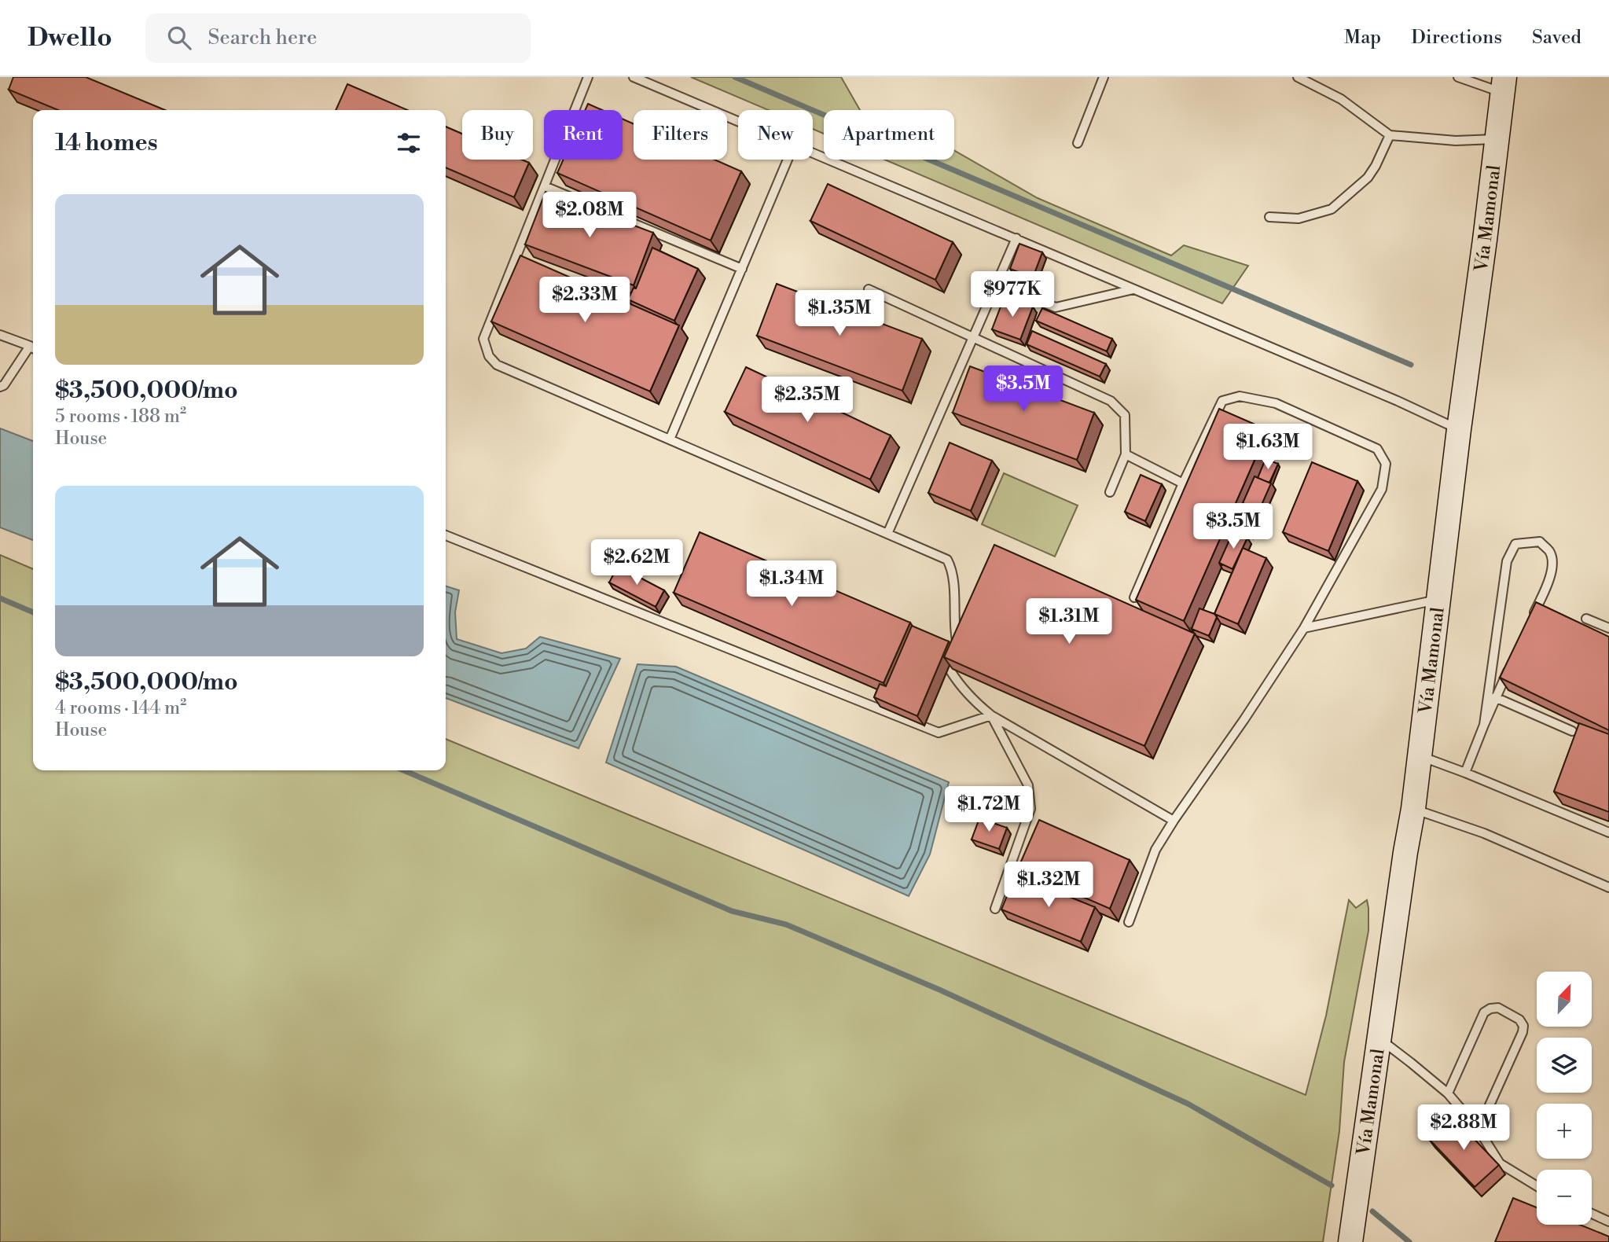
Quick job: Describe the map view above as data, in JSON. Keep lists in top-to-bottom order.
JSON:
{
  "streets": {
    "street": ["Vía Mamonal"]
  },
  "north": "top right",
  "page": {
    "header": "Dwello",
    "search": "Search here",
    "nav": ["Map", "Directions", "Saved"],
    "chip": [
      "Buy",
      "Rent",
      "Filters",
      "New",
      "Apartment"
    ],
    "heading": "14 homes",
    "list": [
      {
        "name": "$3,500,000/mo",
        "note": "5 rooms · 188 m² · House"
      },
      {
        "name": "$3,500,000/mo",
        "note": "4 rooms · 144 m² · House"
      }
    ],
    "price": [
      "$2.08M",
      "$977K",
      "$2.33M",
      "$1.35M",
      "$3.5M",
      "$2.35M",
      "$1.63M",
      "$3.5M",
      "$2.62M",
      "$1.34M",
      "$1.31M",
      "$1.72M",
      "$1.32M",
      "$2.88M"
    ],
    "map_buttons": ["+", "−"]
  }
}
